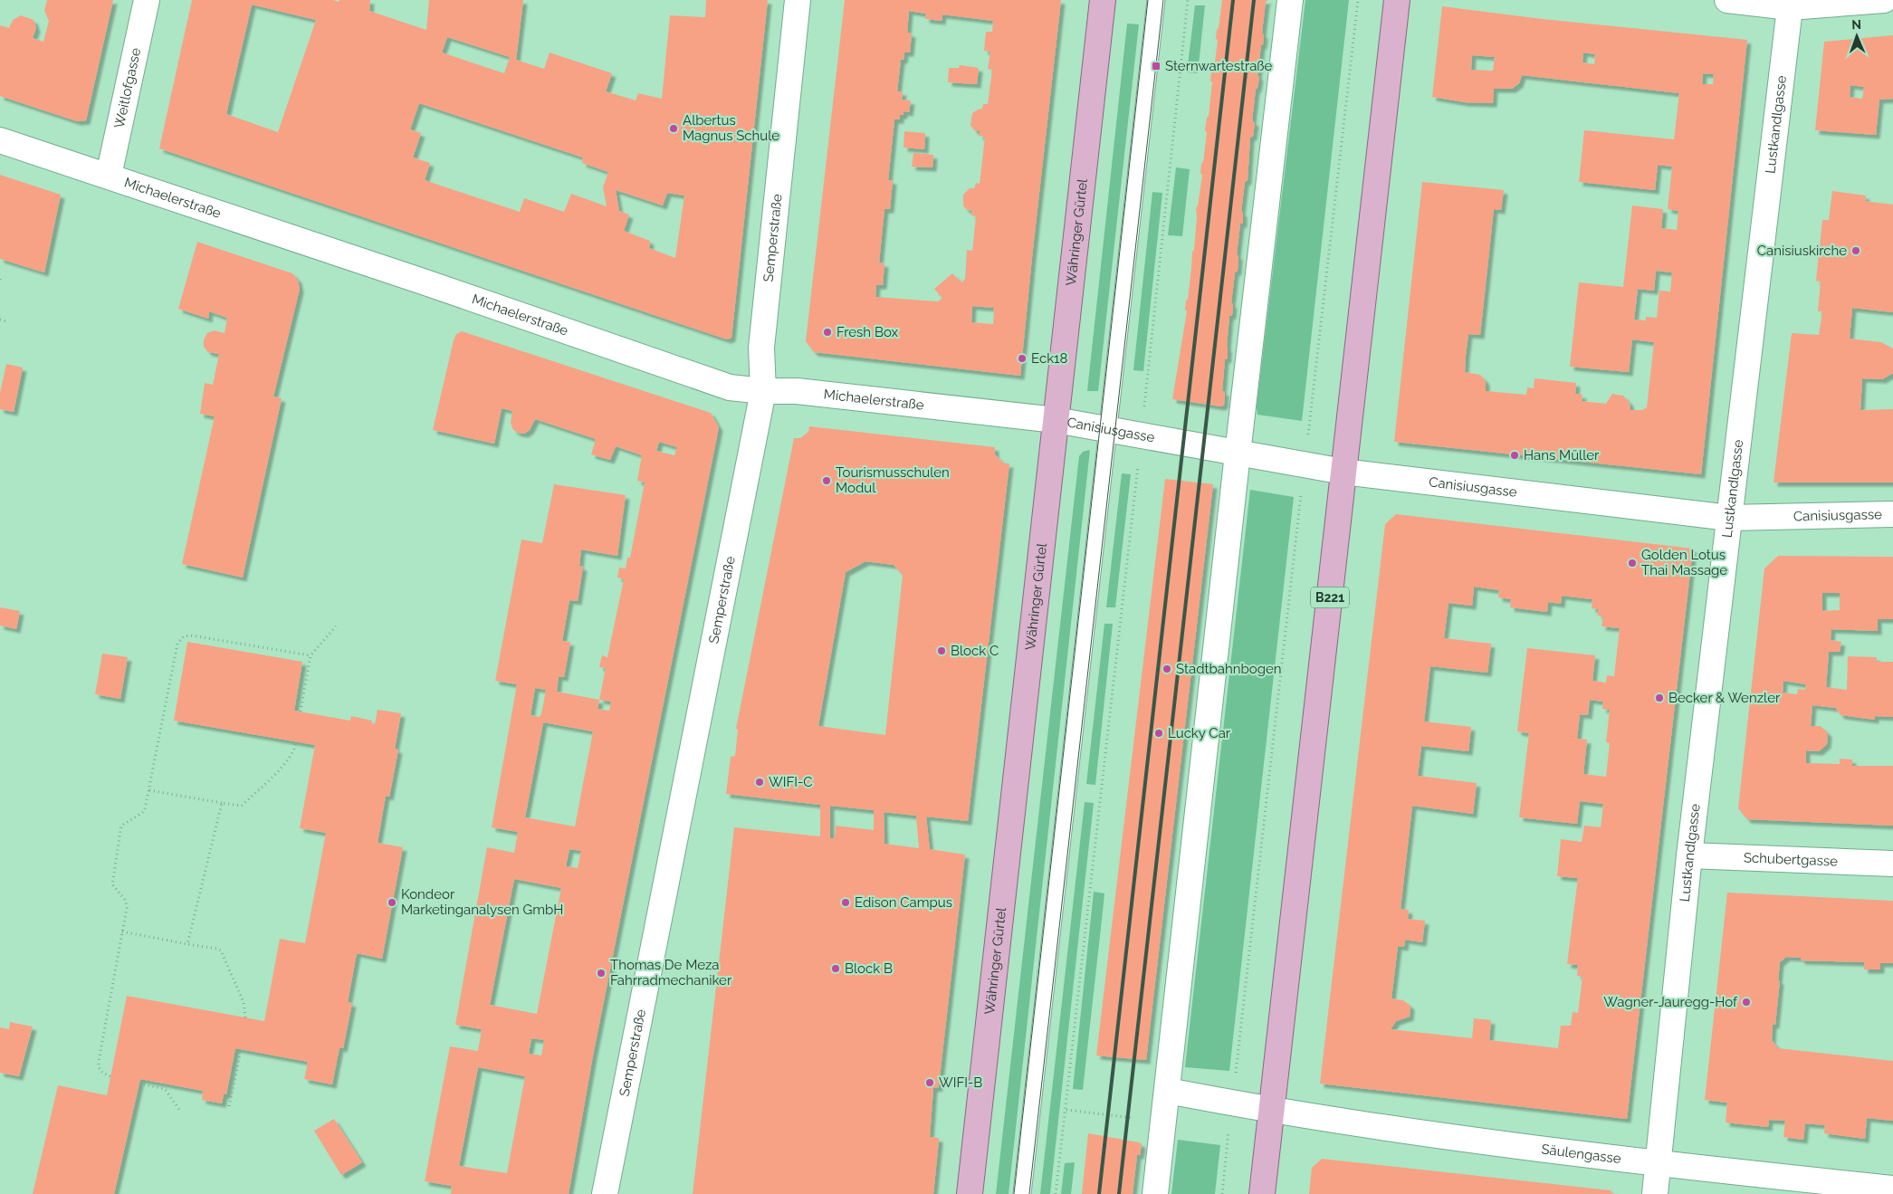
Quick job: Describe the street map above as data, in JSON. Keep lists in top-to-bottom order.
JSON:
{
  "streets": {
    "main road": ["Währinger Gürtel", "B221"],
    "street": [
      "Weitlofgasse",
      "Lustkandlgasse",
      "Michaelerstraße",
      "Semperstraße",
      "Canisiusgasse",
      "Schubertgasse",
      "Säulengasse"
    ]
  },
  "crossings": [
    ["Weitlofgasse", "Michaelerstraße"],
    ["Lustkandlgasse", "Canisiusgasse"],
    ["Lustkandlgasse", "Schubertgasse"],
    ["Lustkandlgasse", "Säulengasse"],
    ["Michaelerstraße", "Währinger Gürtel"],
    ["Michaelerstraße", "Semperstraße"],
    ["Michaelerstraße", "Canisiusgasse"],
    ["Währinger Gürtel", "Canisiusgasse"],
    ["Canisiusgasse", "B221"],
    ["B221", "Säulengasse"]
  ],
  "places": {
    "transit": ["Sternwartestraße"],
    "other": [
      "Albertus Magnus Schule",
      "Canisiuskirche",
      "Fresh Box",
      "Eck18",
      "Hans Müller",
      "Tourismusschulen Modul",
      "Golden Lotus Thai Massage",
      "Block C",
      "Stadtbahnbogen",
      "Becker & Wenzler",
      "Lucky Car",
      "WIFI-C",
      "Kondeor Marketinganalysen GmbH",
      "Edison Campus",
      "Block B",
      "Thomas De Meza Fahrradmechaniker",
      "Wagner-Jauregg-Hof",
      "WIFI-B"
    ]
  },
  "north": "top"
}
